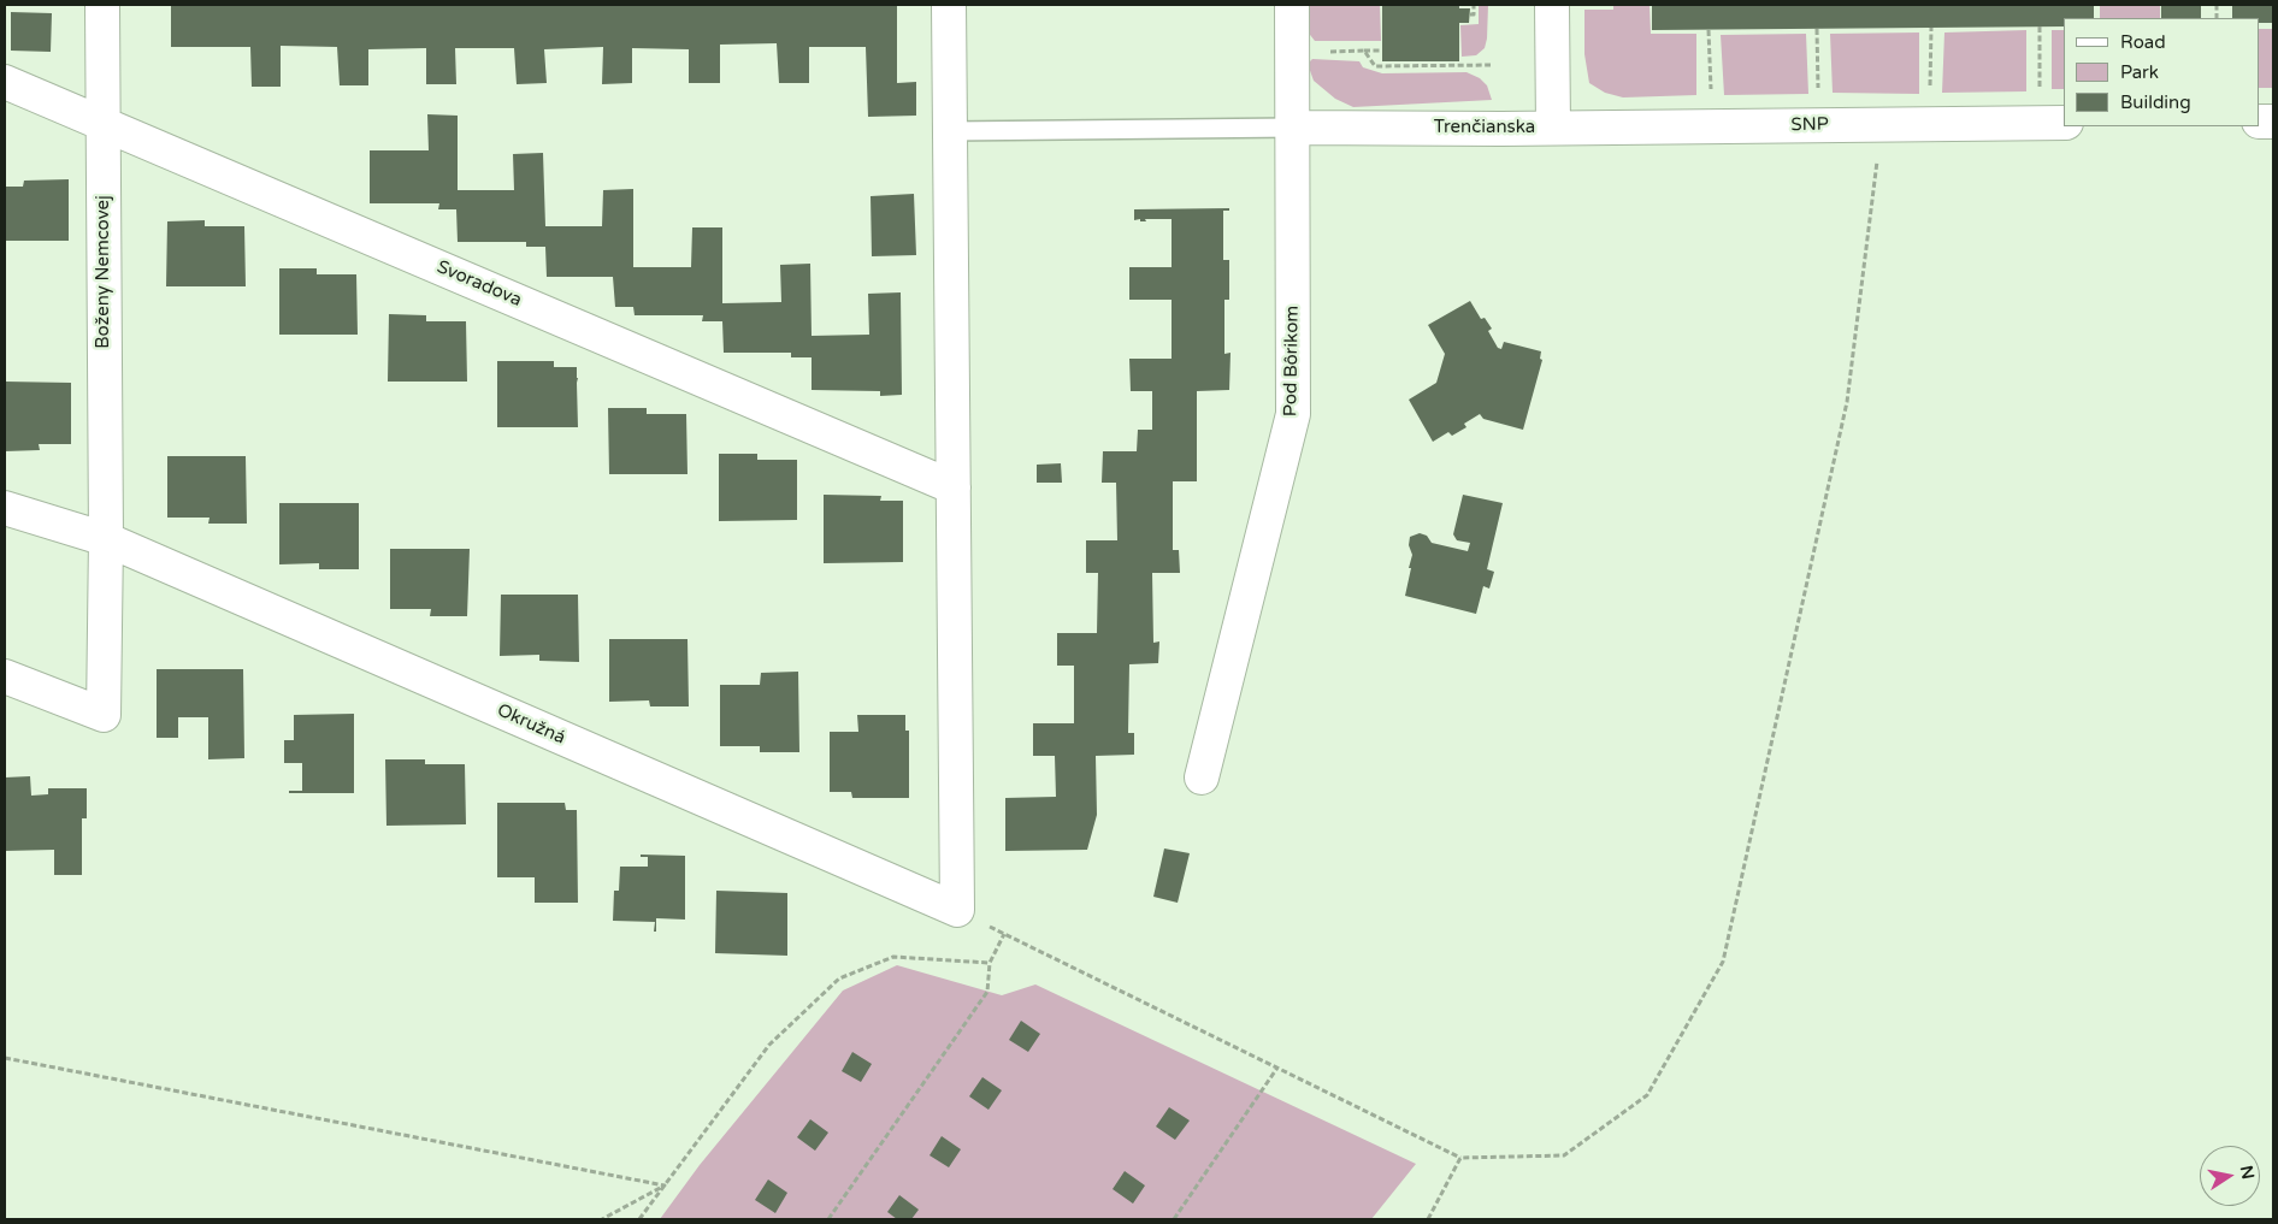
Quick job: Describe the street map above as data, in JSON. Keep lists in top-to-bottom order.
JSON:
{
  "streets": {
    "street": [
      "SNP",
      "Trenčianska",
      "Boženy Nemcovej",
      "Svoradova",
      "Pod Bôrikom",
      "Okružná"
    ]
  },
  "crossings": [
    ["SNP", "Trenčianska"],
    ["Trenčianska", "Pod Bôrikom"],
    ["Boženy Nemcovej", "Svoradova"],
    ["Boženy Nemcovej", "Okružná"]
  ],
  "legend": ["Road", "Park", "Building"],
  "north": "right"
}
